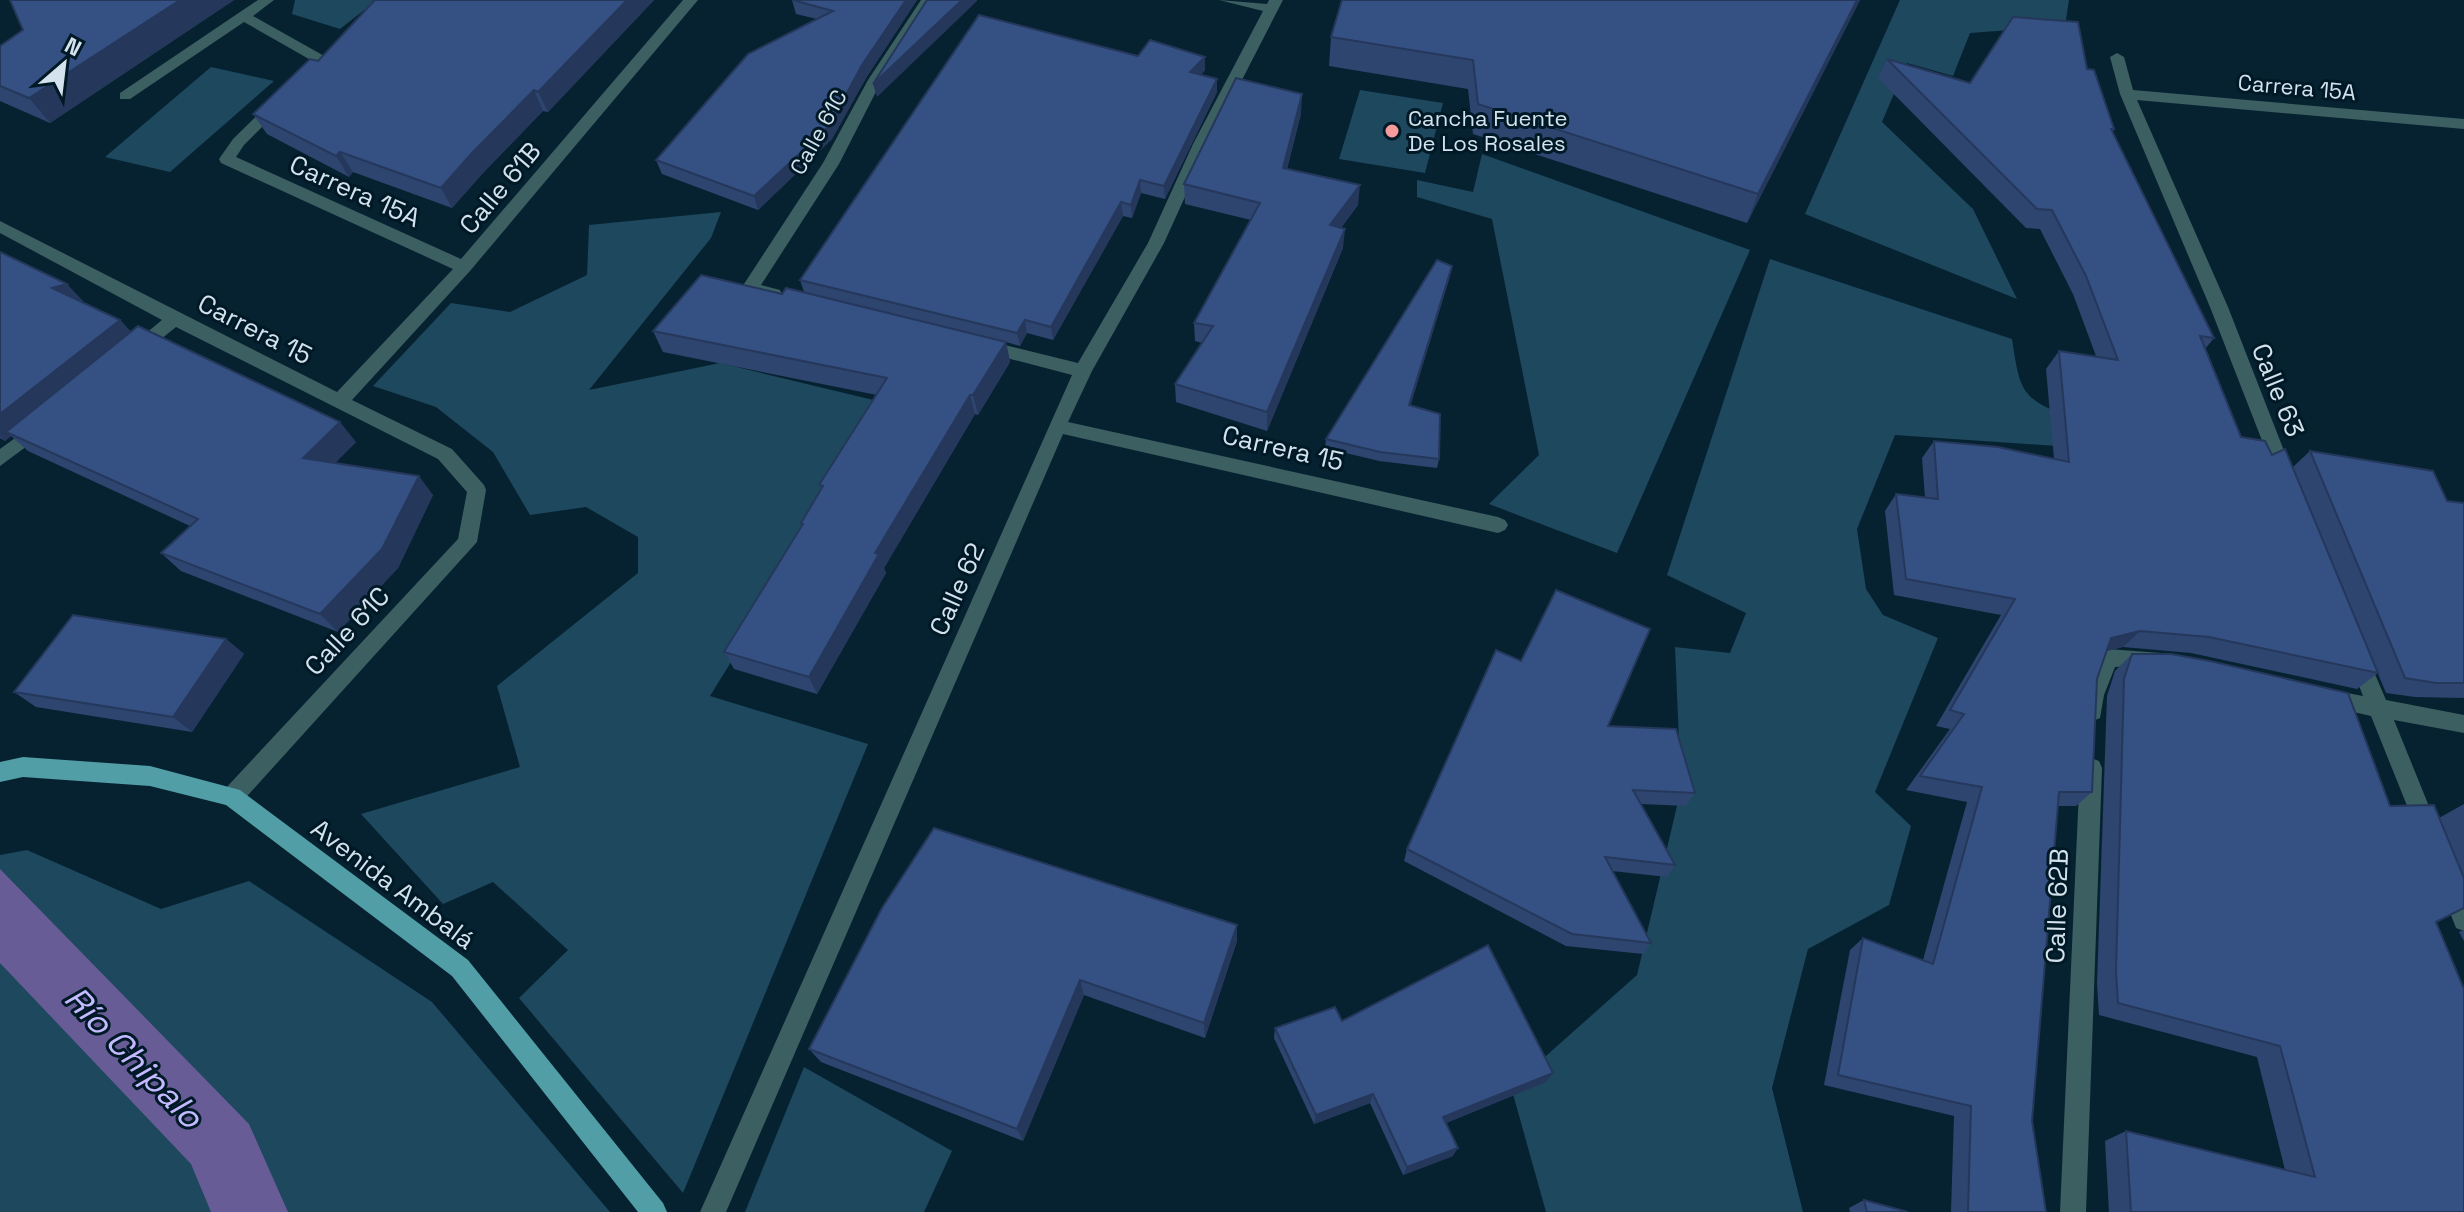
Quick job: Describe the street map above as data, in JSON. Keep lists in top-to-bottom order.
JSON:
{
  "streets": {
    "main road": ["Avenida Ambalá"],
    "street": [
      "Carrera 15A",
      "Calle 61C",
      "Calle 61B",
      "Carrera 15",
      "Calle 63",
      "Calle 62",
      "Calle 62B"
    ]
  },
  "crossings": [
    ["Carrera 15A", "Calle 61B"],
    ["Carrera 15A", "Calle 63"],
    ["Calle 61C", "Carrera 15"],
    ["Calle 61C", "Avenida Ambalá"],
    ["Calle 61B", "Carrera 15"],
    ["Carrera 15", "Calle 62"]
  ],
  "water": ["Río Chipalo"],
  "places": ["Cancha Fuente De Los Rosales"],
  "north": "top right"
}
